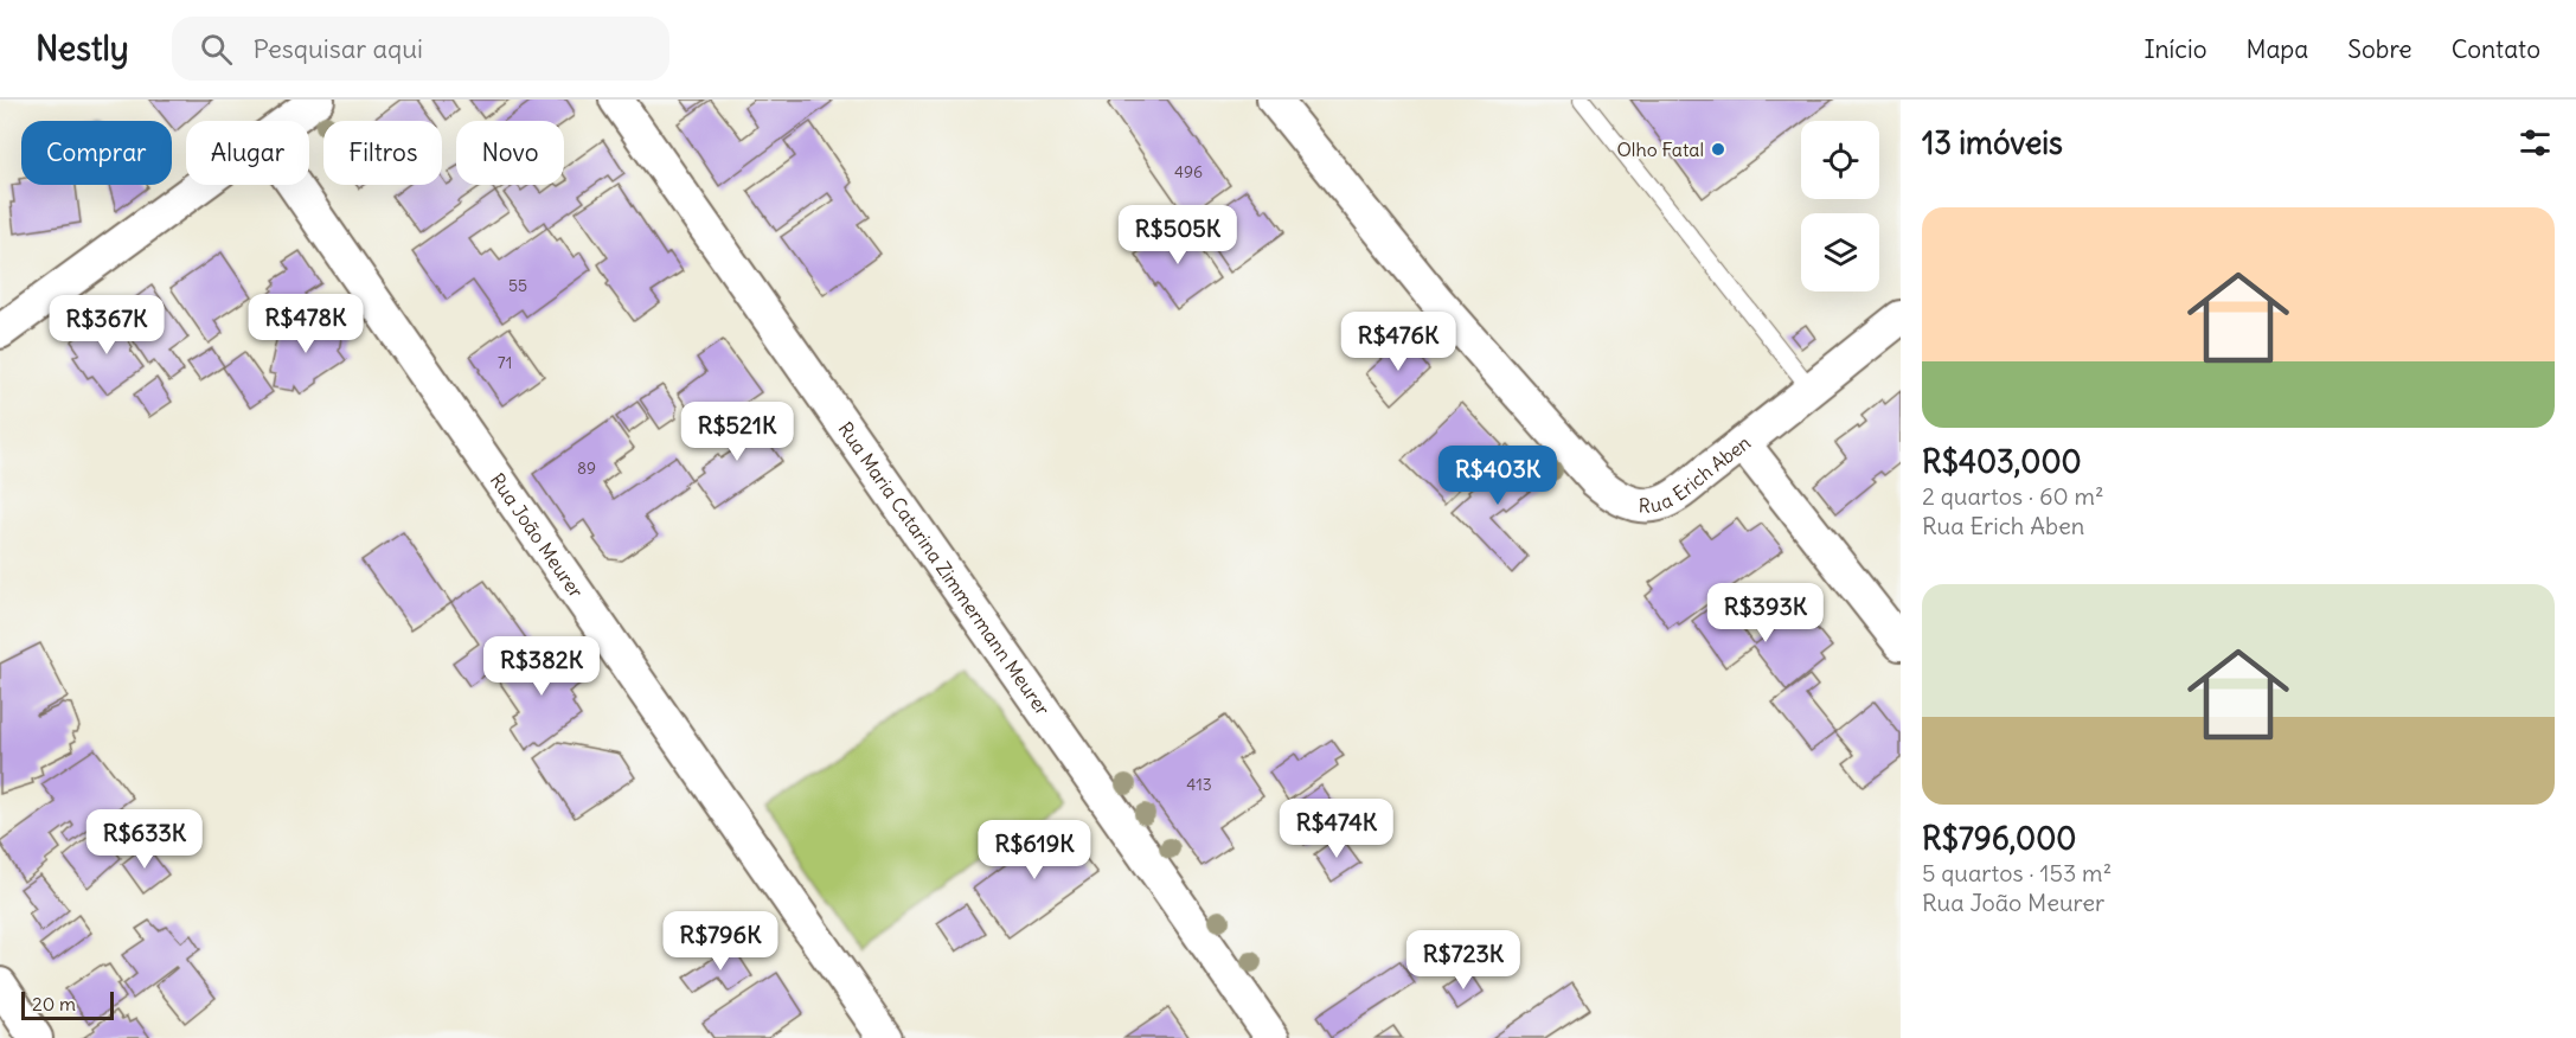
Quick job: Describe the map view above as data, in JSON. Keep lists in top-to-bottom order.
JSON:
{
  "streets": {
    "street": ["Rua Erich Aben", "Rua João Meurer", "Rua Maria Catarina Zimmermann Meurer"]
  },
  "places": ["Olho Fatal"],
  "house_numbers": [
    "496",
    "55",
    "71",
    "89",
    "413"
  ],
  "scale_bar": "20 m",
  "page": {
    "header": "Nestly",
    "search": "Pesquisar aqui",
    "nav": [
      "Início",
      "Mapa",
      "Sobre",
      "Contato"
    ],
    "heading": "13 imóveis",
    "chip": [
      "Comprar",
      "Alugar",
      "Filtros",
      "Novo"
    ],
    "list": [
      {
        "name": "R$403,000",
        "note": "2 quartos · 60 m² · Rua Erich Aben"
      },
      {
        "name": "R$796,000",
        "note": "5 quartos · 153 m² · Rua João Meurer"
      }
    ],
    "price": [
      "R$505K",
      "R$478K",
      "R$367K",
      "R$476K",
      "R$521K",
      "R$403K",
      "R$393K",
      "R$382K",
      "R$474K",
      "R$633K",
      "R$619K",
      "R$796K",
      "R$723K"
    ],
    "scale": "20 m"
  }
}
